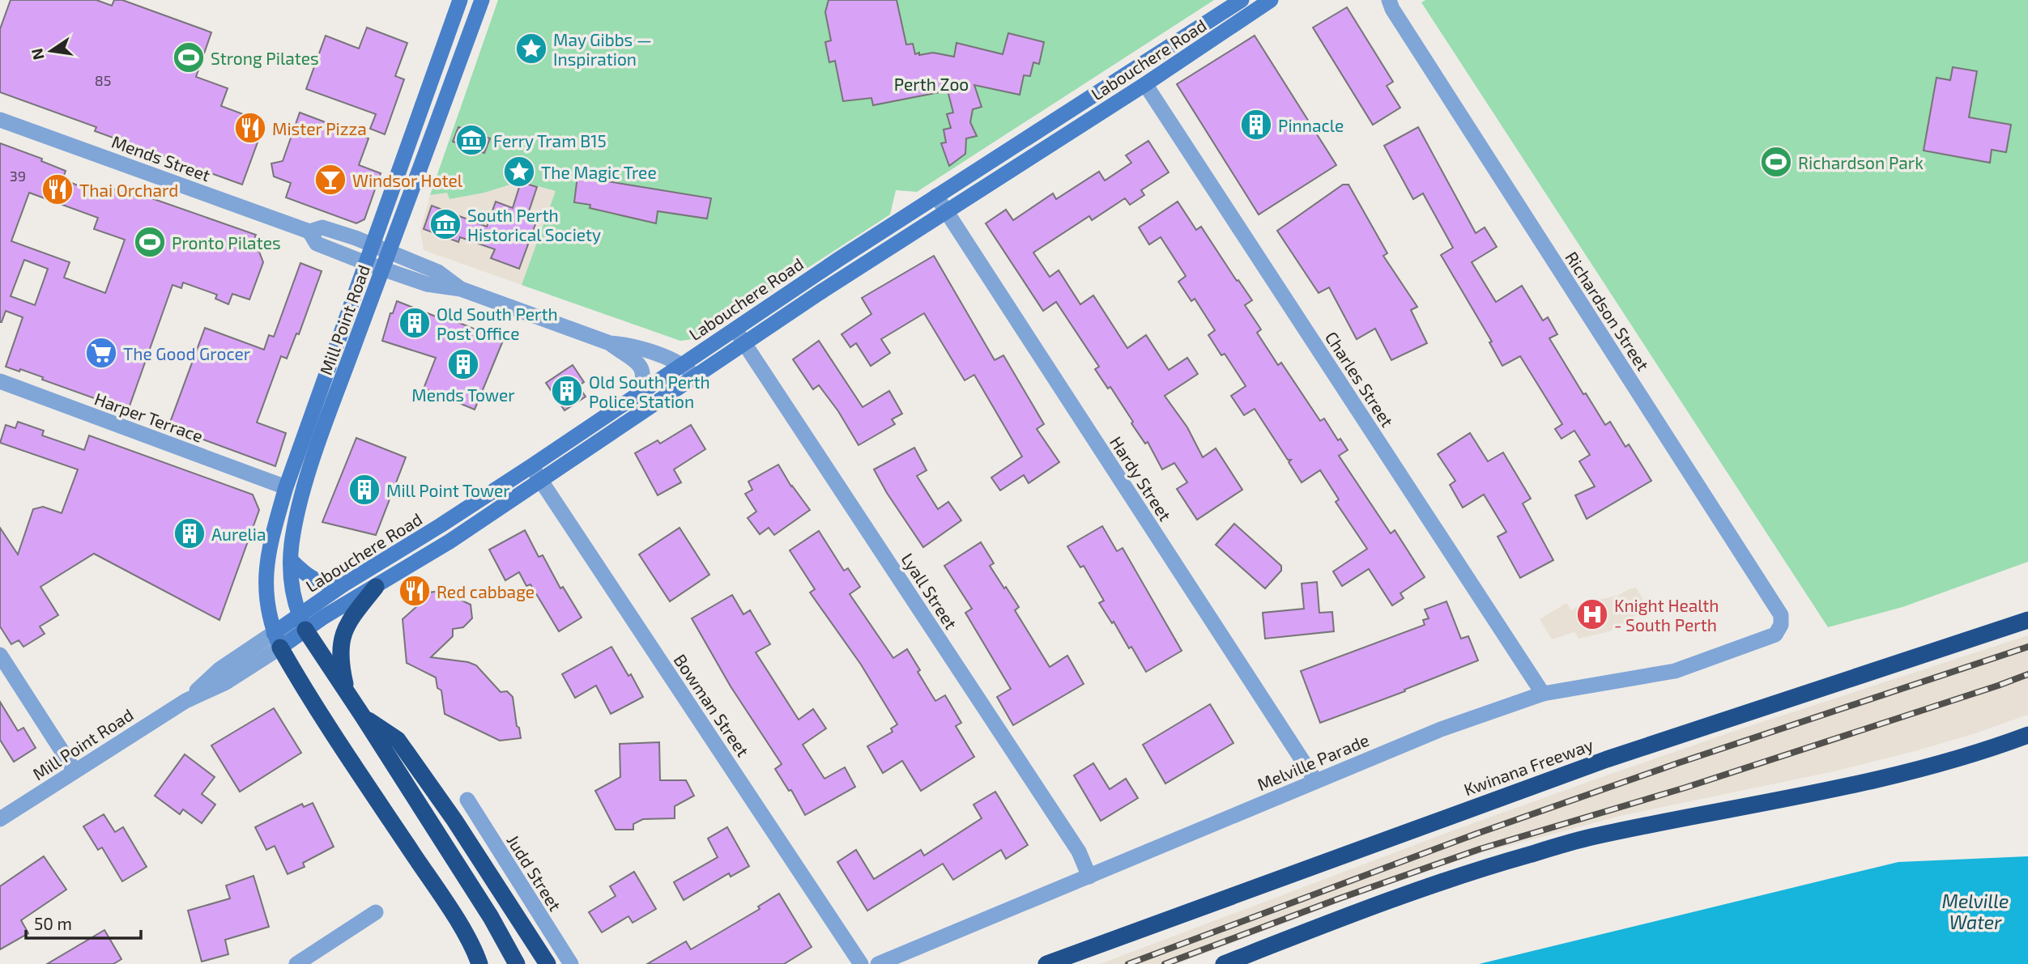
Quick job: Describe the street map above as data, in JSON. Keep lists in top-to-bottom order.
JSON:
{
  "streets": {
    "highway": ["Kwinana Freeway"],
    "main road": ["Labouchere Road", "Mill Point Road"],
    "street": [
      "Mends Street",
      "Richardson Street",
      "Charles Street",
      "Harper Terrace",
      "Hardy Street",
      "Lyall Street",
      "Bowman Street",
      "Melville Parade",
      "Judd Street"
    ]
  },
  "crossings": [
    ["Labouchere Road", "Mends Street"],
    ["Labouchere Road", "Mill Point Road"],
    ["Labouchere Road", "Charles Street"],
    ["Labouchere Road", "Hardy Street"],
    ["Labouchere Road", "Lyall Street"],
    ["Labouchere Road", "Bowman Street"],
    ["Mends Street", "Mill Point Road"],
    ["Richardson Street", "Melville Parade"],
    ["Mill Point Road", "Harper Terrace"],
    ["Charles Street", "Melville Parade"],
    ["Hardy Street", "Melville Parade"],
    ["Lyall Street", "Melville Parade"]
  ],
  "water": ["Melville Water"],
  "parks": ["Perth Zoo"],
  "places": {
    "place": ["May Gibbs — Inspiration", "The Magic Tree"],
    "sports": ["Strong Pilates", "Richardson Park", "Pronto Pilates"],
    "building": [
      "Pinnacle",
      "Old South Perth Post Office",
      "Mends Tower",
      "Old South Perth Police Station",
      "Mill Point Tower",
      "Aurelia"
    ],
    "restaurant": ["Mister Pizza", "Thai Orchard", "Red cabbage"],
    "museum": ["Ferry Tram B15", "South Perth Historical Society"],
    "bar": ["Windsor Hotel"],
    "supermarket": ["The Good Grocer"],
    "hospital": ["Knight Health - South Perth"]
  },
  "house_numbers": ["85", "39"],
  "scale_bar": "50 m",
  "north": "left"
}
